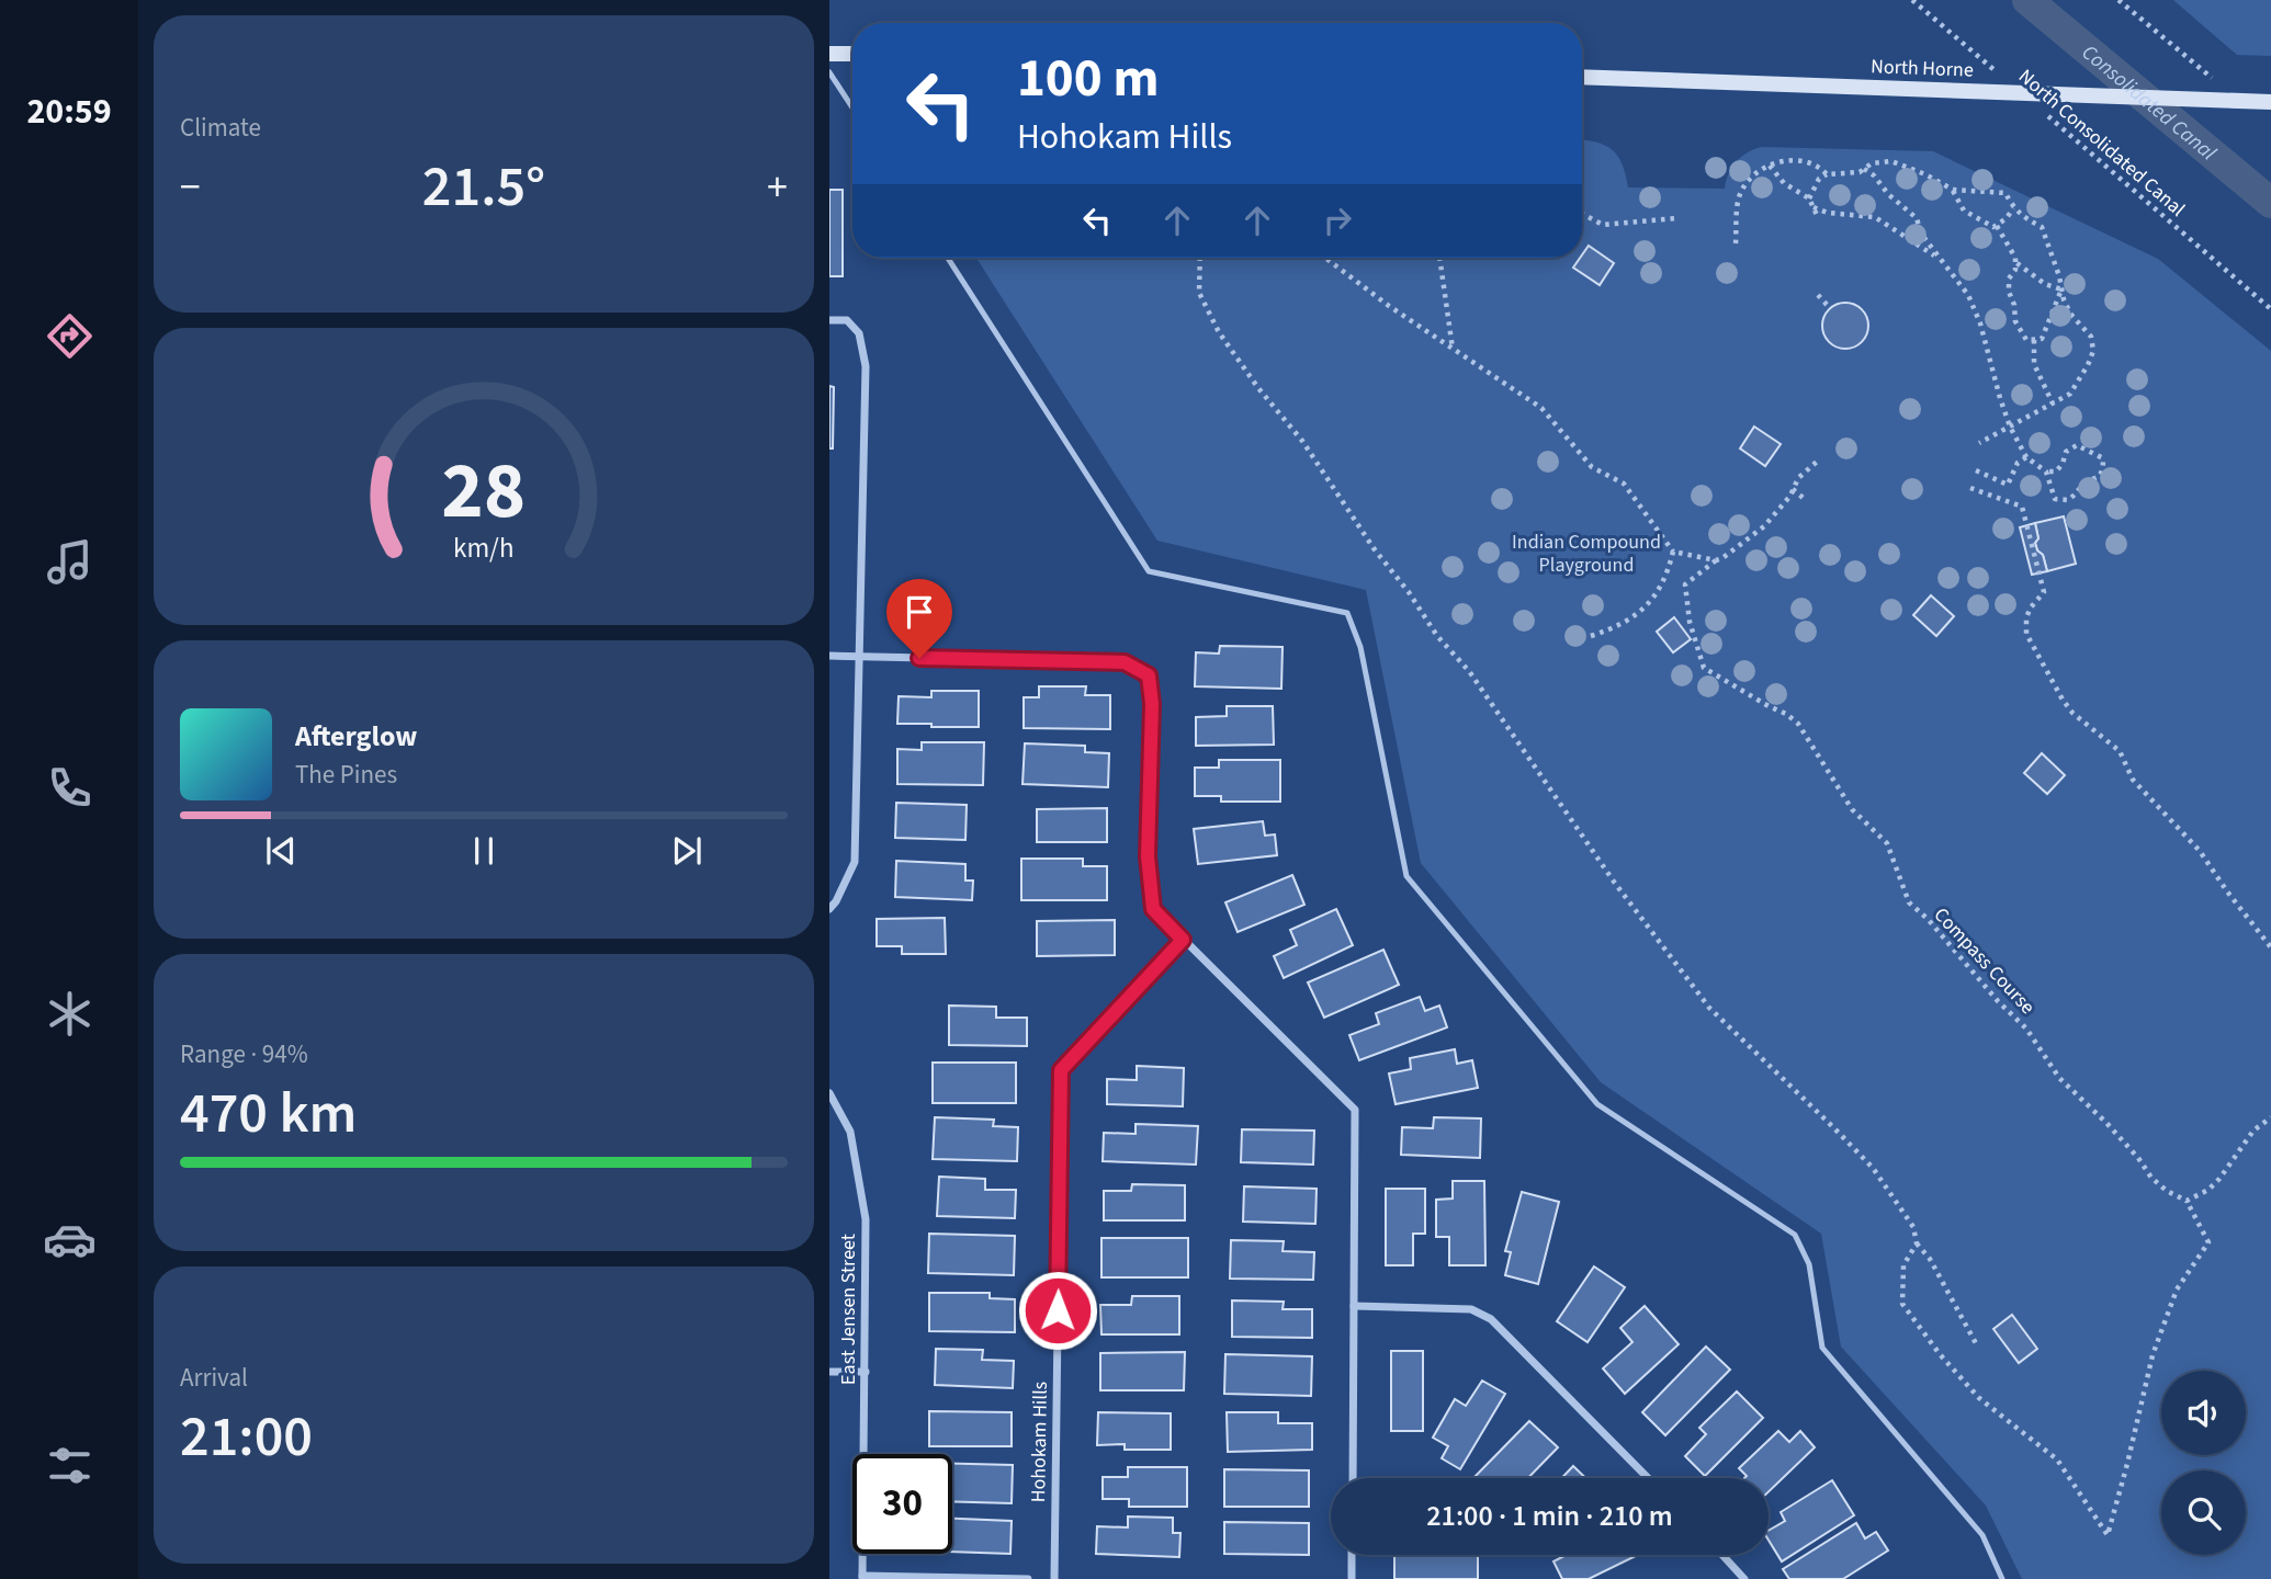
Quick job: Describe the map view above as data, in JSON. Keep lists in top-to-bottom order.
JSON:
{
  "streets": {
    "street": ["North Horne", "East Jensen Street", "Hohokam Hills"],
    "path": ["North Consolidated Canal", "Compass Course"]
  },
  "crossings": [
    ["North Horne", "North Consolidated Canal"]
  ],
  "water": ["Consolidated Canal"],
  "parks": ["Indian Compound Playground"],
  "page": {
    "tabs": "20:59",
    "tile": [
      "Climate",
      ["Range · 94%", "470 km"],
      ["Arrival", "21:00"]
    ],
    "turn": ["100 m", "Hohokam Hills"],
    "heat": ["−", "21.5°", "+"],
    "song": ["Afterglow", "The Pines"],
    "limit": "30",
    "trip": "21:00 · 1 min · 210 m",
    "gauge": ["28", "km/h"]
  }
}
